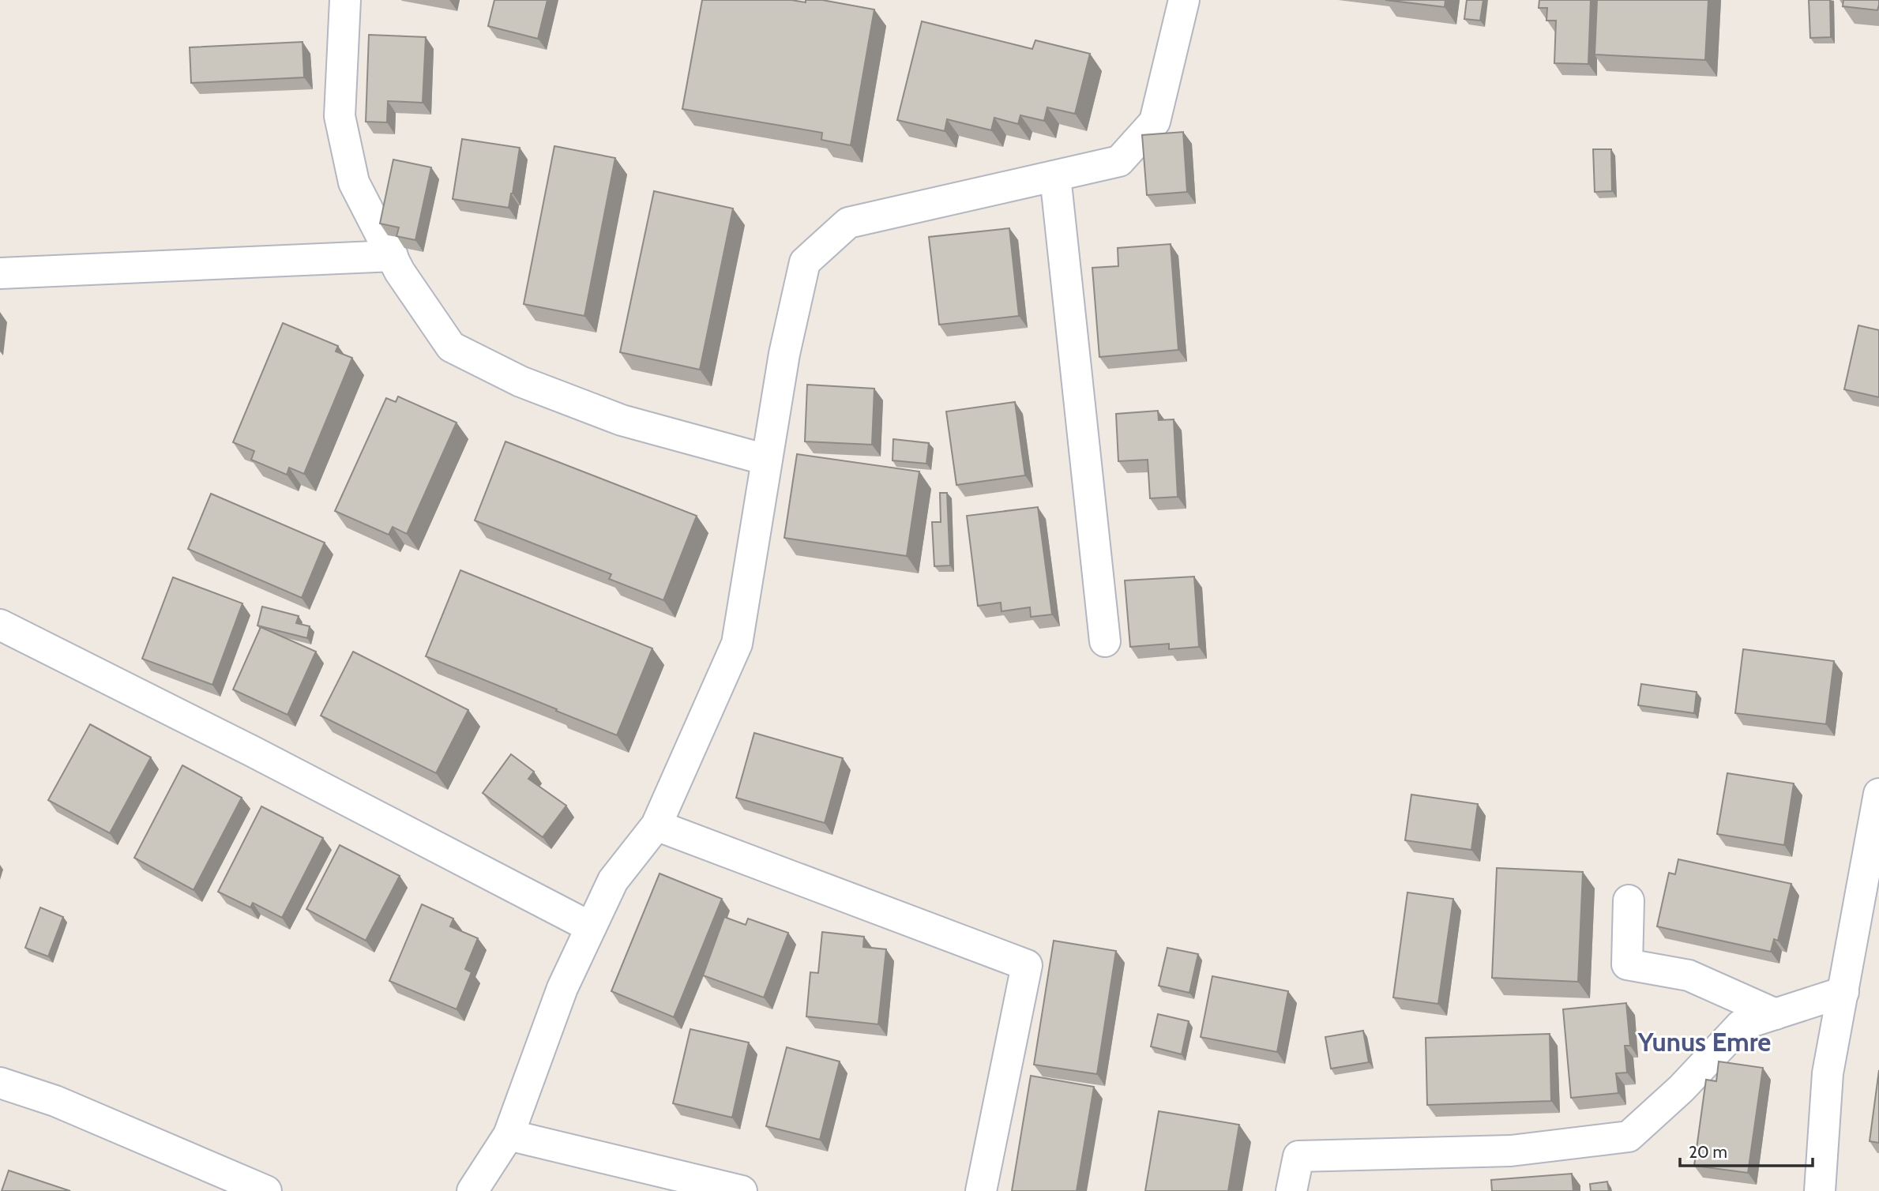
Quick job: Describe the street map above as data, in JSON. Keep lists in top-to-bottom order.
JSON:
{
  "districts": ["Yunus Emre"],
  "scale_bar": "20 m"
}
